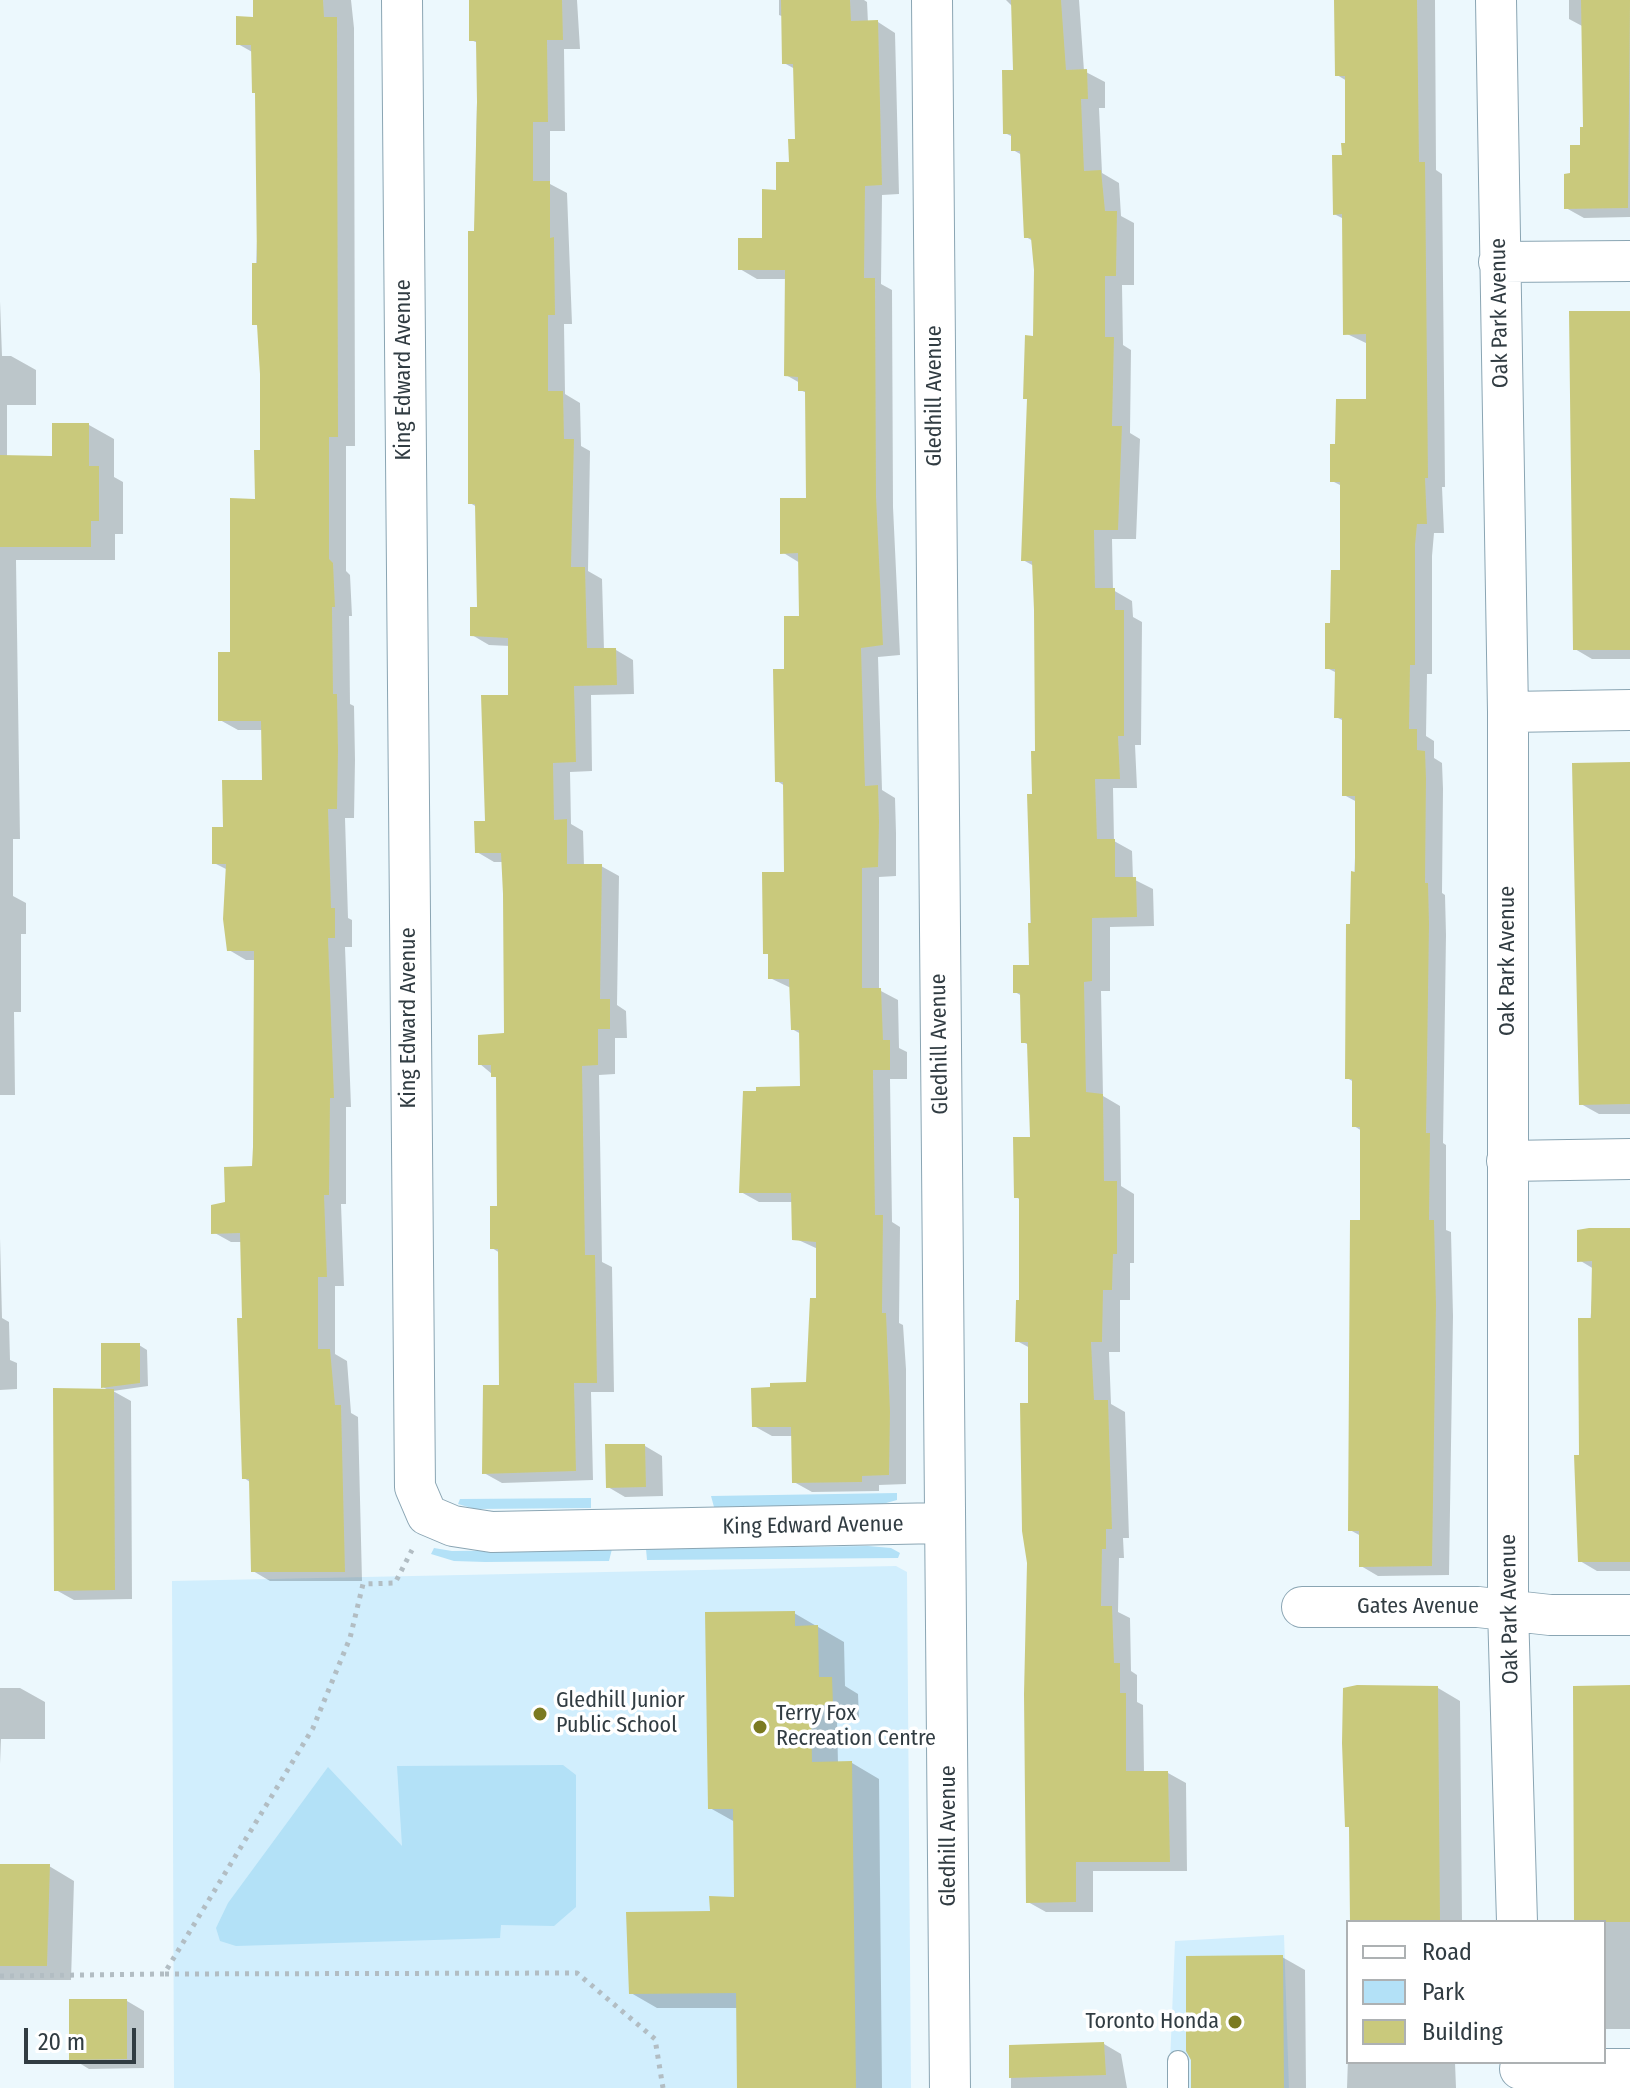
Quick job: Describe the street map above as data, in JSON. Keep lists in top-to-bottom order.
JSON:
{
  "streets": {
    "street": [
      "Oak Park Avenue",
      "King Edward Avenue",
      "Gledhill Avenue",
      "Gates Avenue"
    ]
  },
  "crossings": [
    ["Oak Park Avenue", "Gates Avenue"],
    ["King Edward Avenue", "Gledhill Avenue"]
  ],
  "places": ["Gledhill Junior Public School", "Terry Fox Recreation Centre", "Toronto Honda"],
  "legend": ["Road", "Park", "Building"],
  "scale_bar": "20 m"
}
